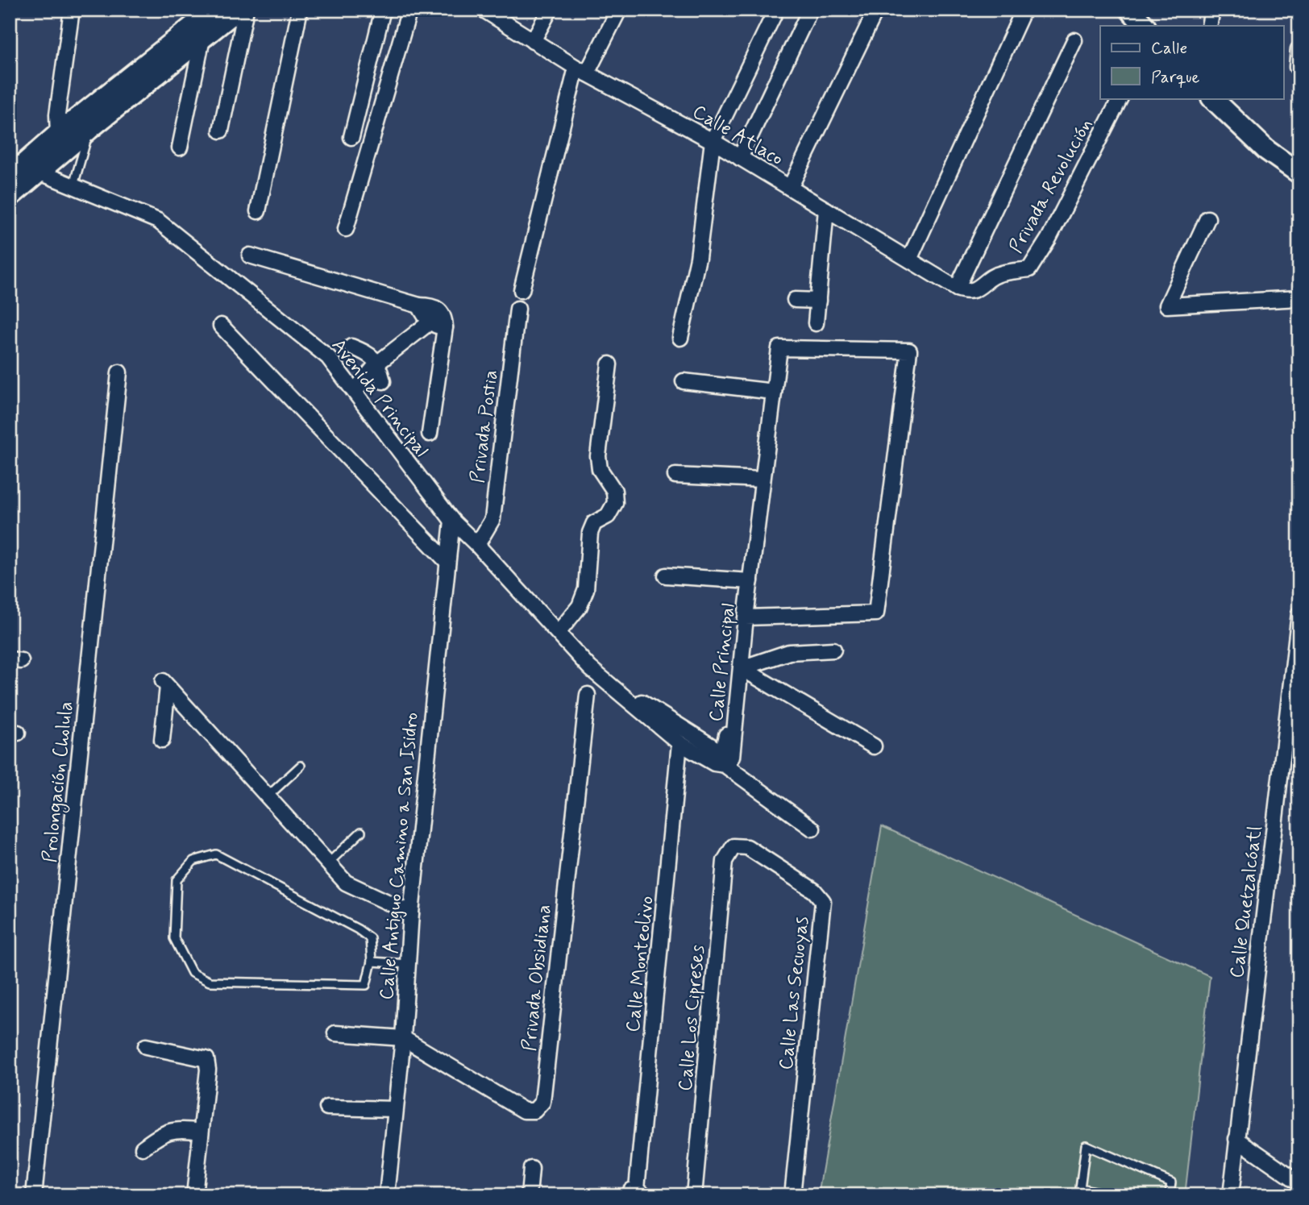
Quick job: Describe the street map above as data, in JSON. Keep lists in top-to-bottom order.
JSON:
{
  "streets": {
    "street": [
      "Calle Atlaco",
      "Privada Revolución",
      "Avenida Principal",
      "Privada Postia",
      "Calle Principal",
      "Prolongación Cholula",
      "Calle Antiguo Camino a San Isidro",
      "Calle Quetzalcóatl",
      "Calle Monteolivo",
      "Privada Obsidiana",
      "Calle Las Secuoyas",
      "Calle Los Cipreses"
    ]
  },
  "crossings": [
    ["Calle Atlaco", "Privada Revolución"],
    ["Avenida Principal", "Privada Postia"],
    ["Avenida Principal", "Calle Antiguo Camino a San Isidro"],
    ["Calle Antiguo Camino a San Isidro", "Privada Obsidiana"],
    ["Calle Las Secuoyas", "Calle Los Cipreses"]
  ],
  "legend": ["Calle", "Parque"]
}
